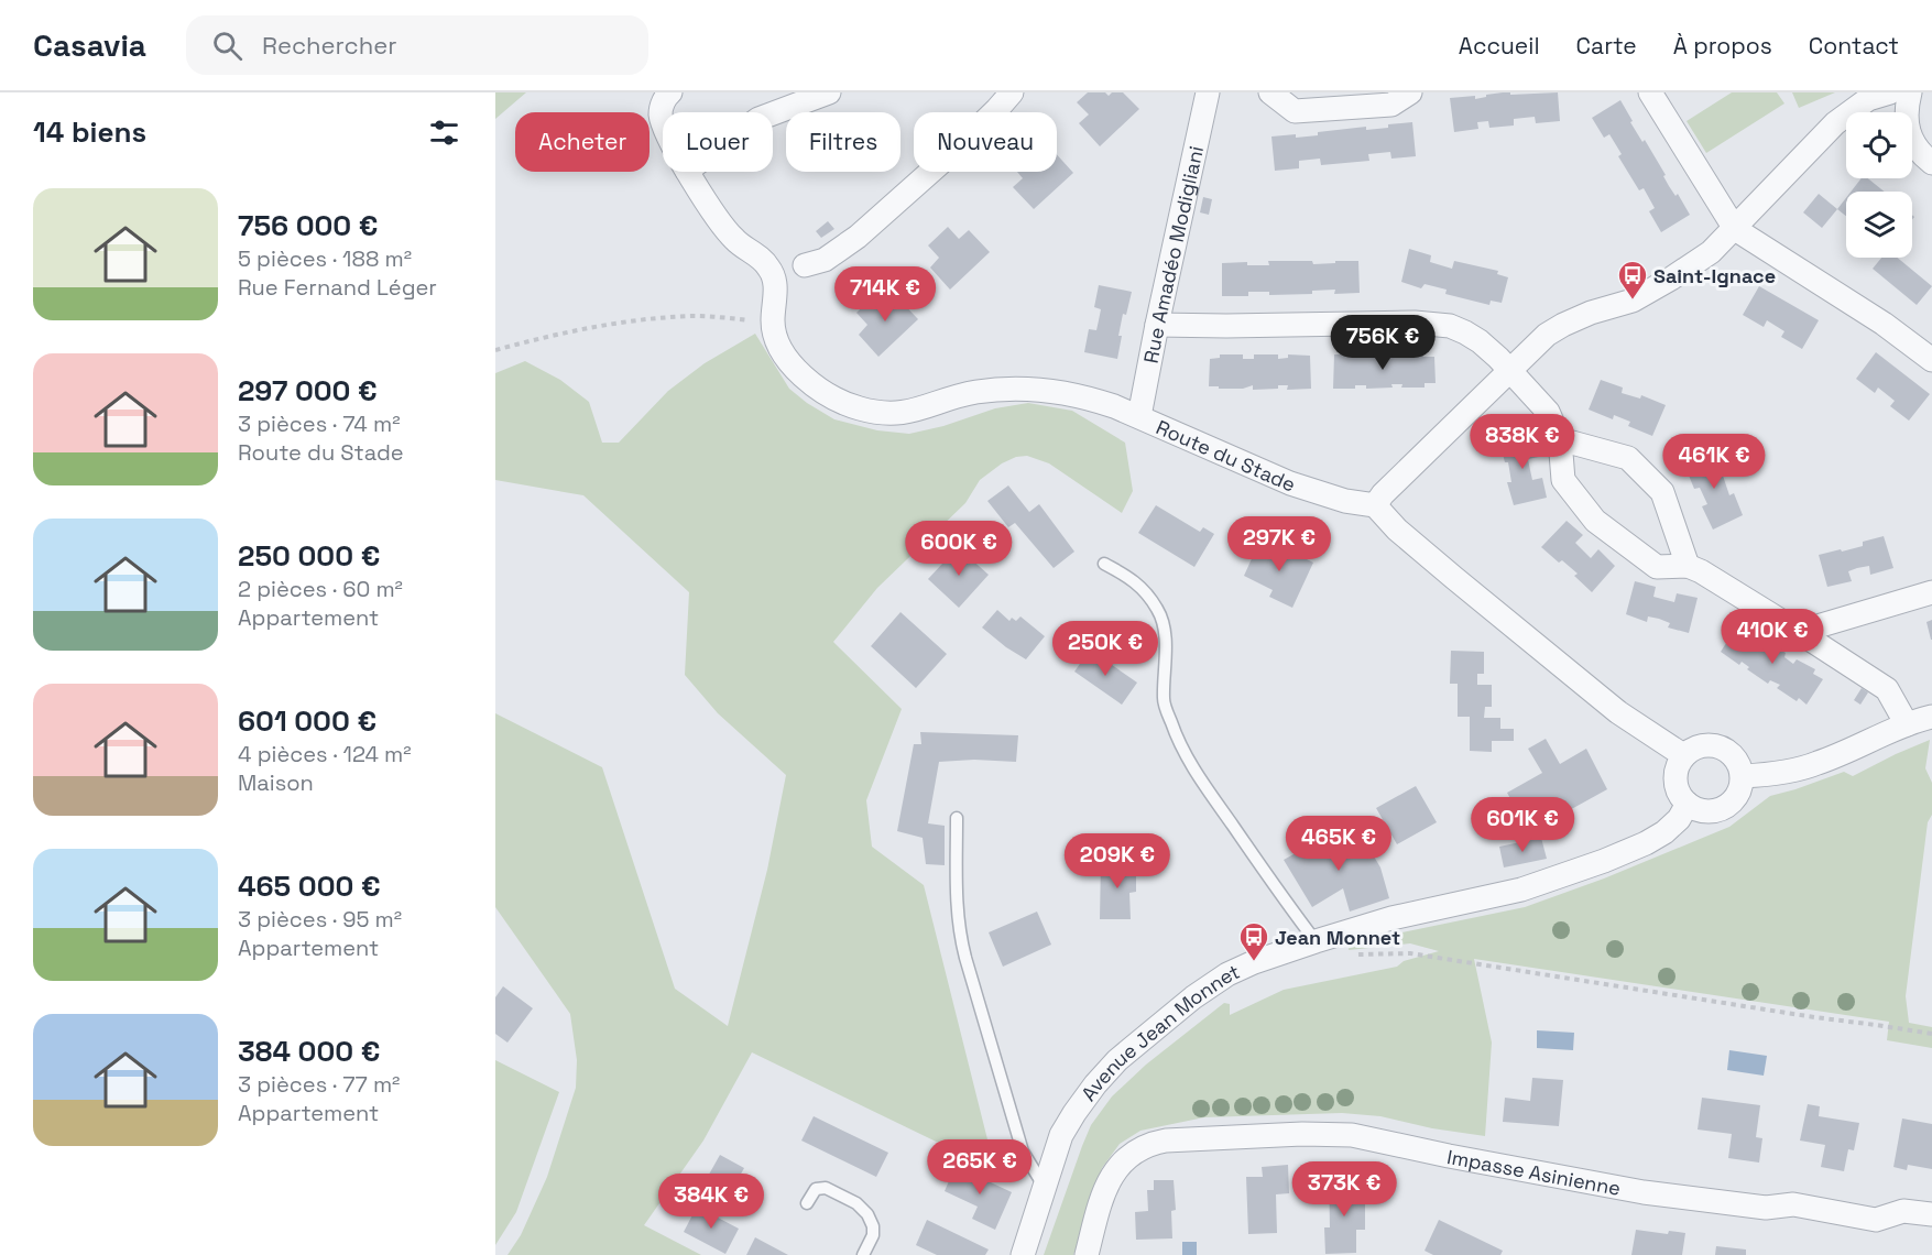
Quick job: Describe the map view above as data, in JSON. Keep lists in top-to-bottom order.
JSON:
{
  "streets": {
    "street": [
      "Rue Amadéo Modigliani",
      "Route du Stade",
      "Avenue Jean Monnet",
      "Impasse Asinienne"
    ]
  },
  "crossings": [
    ["Rue Amadéo Modigliani", "Route du Stade"]
  ],
  "places": {
    "bus stop": ["Saint-Ignace", "Jean Monnet"]
  },
  "page": {
    "header": "Casavia",
    "search": "Rechercher",
    "nav": [
      "Accueil",
      "Carte",
      "À propos",
      "Contact"
    ],
    "heading": "14 biens",
    "chip": [
      "Acheter",
      "Louer",
      "Filtres",
      "Nouveau"
    ],
    "list": [
      {
        "name": "756 000 €",
        "note": "5 pièces · 188 m² · Rue Fernand Léger"
      },
      {
        "name": "297 000 €",
        "note": "3 pièces · 74 m² · Route du Stade"
      },
      {
        "name": "250 000 €",
        "note": "2 pièces · 60 m² · Appartement"
      },
      {
        "name": "601 000 €",
        "note": "4 pièces · 124 m² · Maison"
      },
      {
        "name": "465 000 €",
        "note": "3 pièces · 95 m² · Appartement"
      },
      {
        "name": "384 000 €",
        "note": "3 pièces · 77 m² · Appartement"
      }
    ],
    "price": [
      "714K €",
      "756K €",
      "838K €",
      "461K €",
      "297K €",
      "600K €",
      "410K €",
      "250K €",
      "601K €",
      "465K €",
      "209K €",
      "265K €",
      "373K €",
      "384K €"
    ]
  }
}
